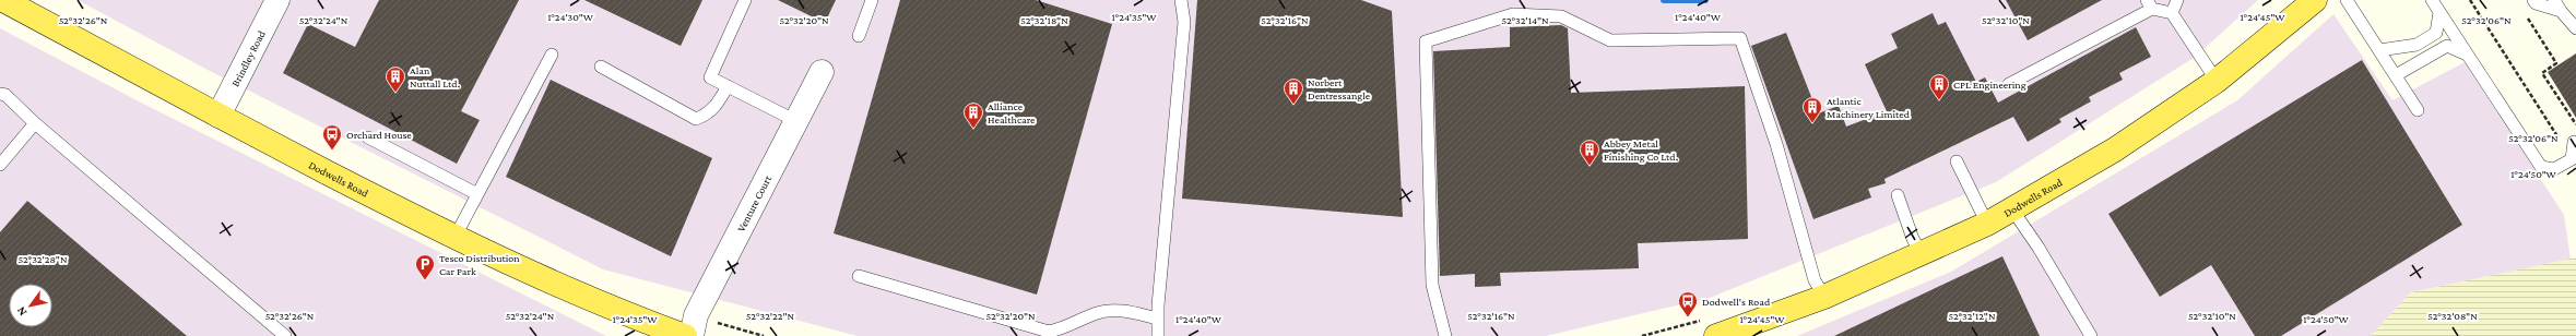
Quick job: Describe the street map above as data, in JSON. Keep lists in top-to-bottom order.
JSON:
{
  "streets": {
    "main road": ["Dodwells Road"],
    "street": ["Brindley Road", "Venture Court"]
  },
  "crossings": [
    ["Brindley Road", "Dodwells Road"]
  ],
  "places": {
    "building": [
      "Alan Nuttall Ltd.",
      "CPL Engineering",
      "Norbert Dentressangle",
      "Atlantic Machinery Limited",
      "Alliance Healthcare",
      "Abbey Metal Finishing Co Ltd."
    ],
    "bus stop": ["Orchard House", "Dodwell's Road"],
    "parking": ["Tesco Distribution Car Park"]
  },
  "north": "bottom left",
  "coordinates": [
    "1°24'35\"W",
    "1°24'45\"W",
    "1°24'30\"W",
    "1°24'40\"W",
    "52°32'26\"N",
    "52°32'24\"N",
    "52°32'20\"N",
    "52°32'16\"N",
    "52°32'14\"N",
    "52°32'18\"N",
    "52°32'10\"N",
    "52°32'06\"N",
    "1°24'50\"W",
    "52°32'28\"N",
    "52°32'22\"N",
    "52°32'12\"N",
    "52°32'08\"N"
  ]
}
